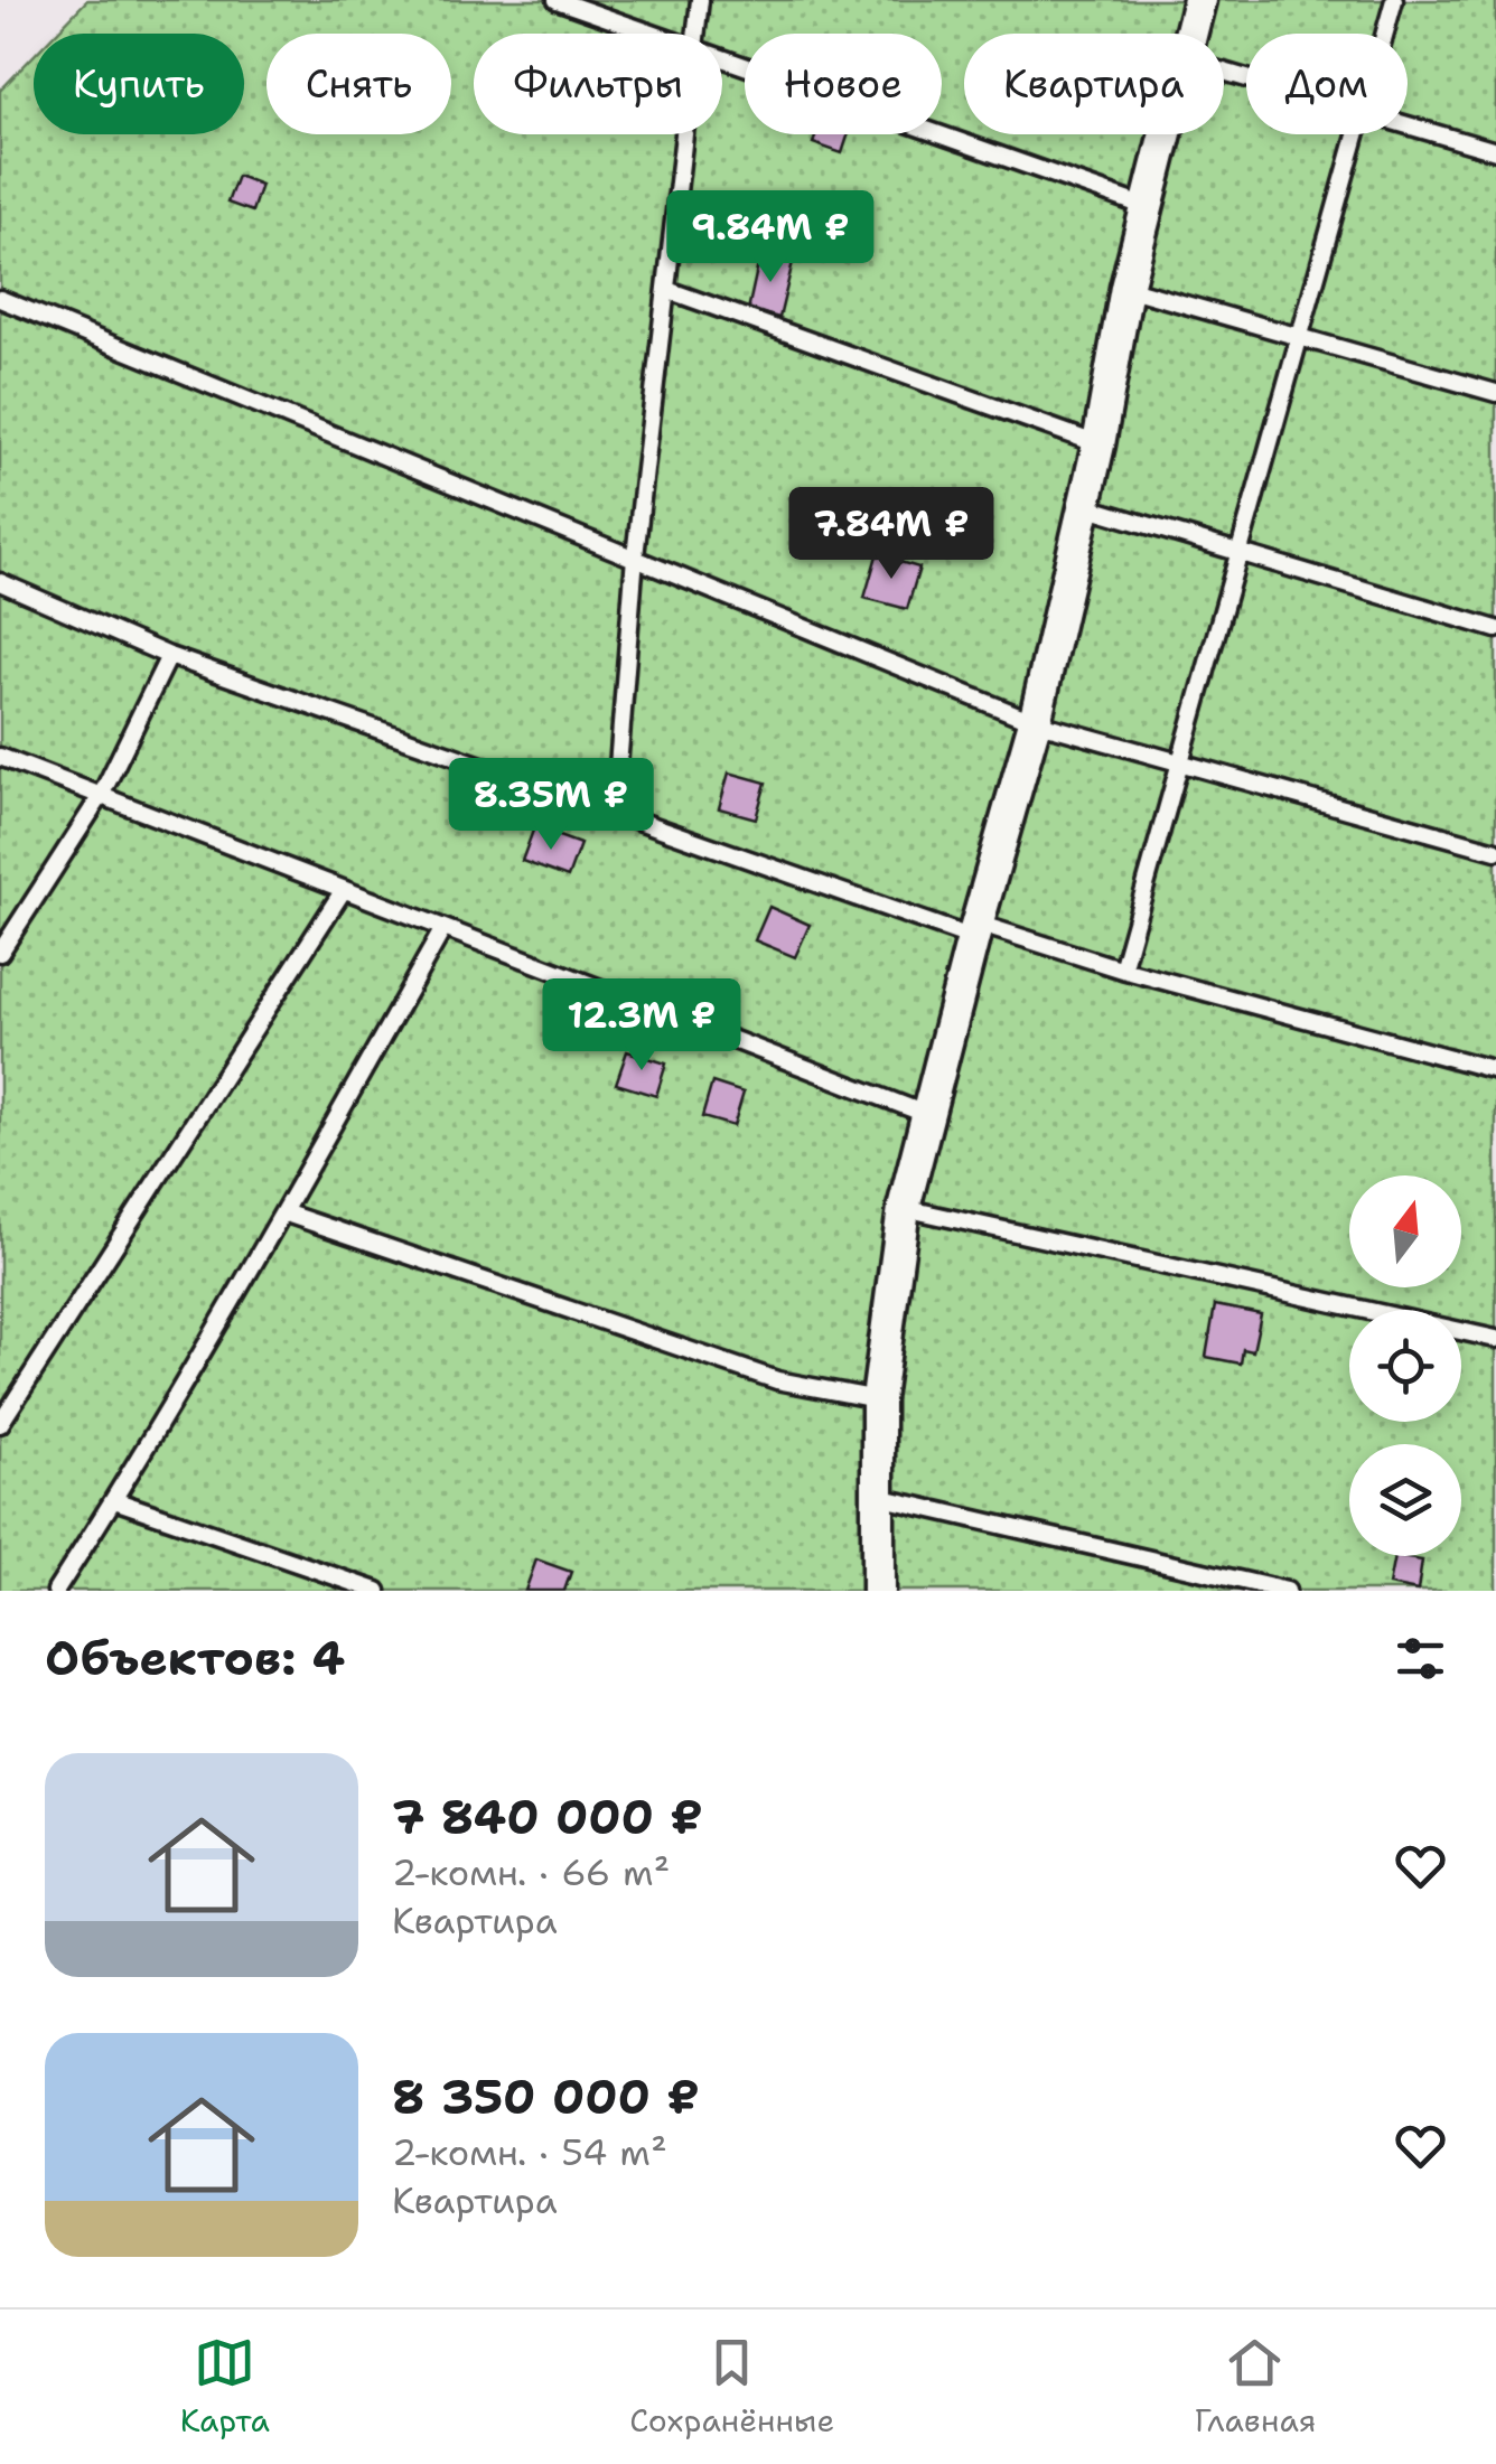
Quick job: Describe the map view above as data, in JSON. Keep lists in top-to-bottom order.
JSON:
{
  "north": "top",
  "page": {
    "chip": [
      "Купить",
      "Снять",
      "Фильтры",
      "Новое",
      "Квартира",
      "Дом"
    ],
    "price": [
      "9.84M ₽",
      "7.84M ₽",
      "8.35M ₽",
      "12.3M ₽"
    ],
    "heading": "Объектов: 4",
    "list": [
      {
        "name": "7 840 000 ₽",
        "note": "2-комн. · 66 m² · Квартира"
      },
      {
        "name": "8 350 000 ₽",
        "note": "2-комн. · 54 m² · Квартира"
      }
    ],
    "tabs": ["Карта", "Сохранённые", "Главная"]
  }
}
